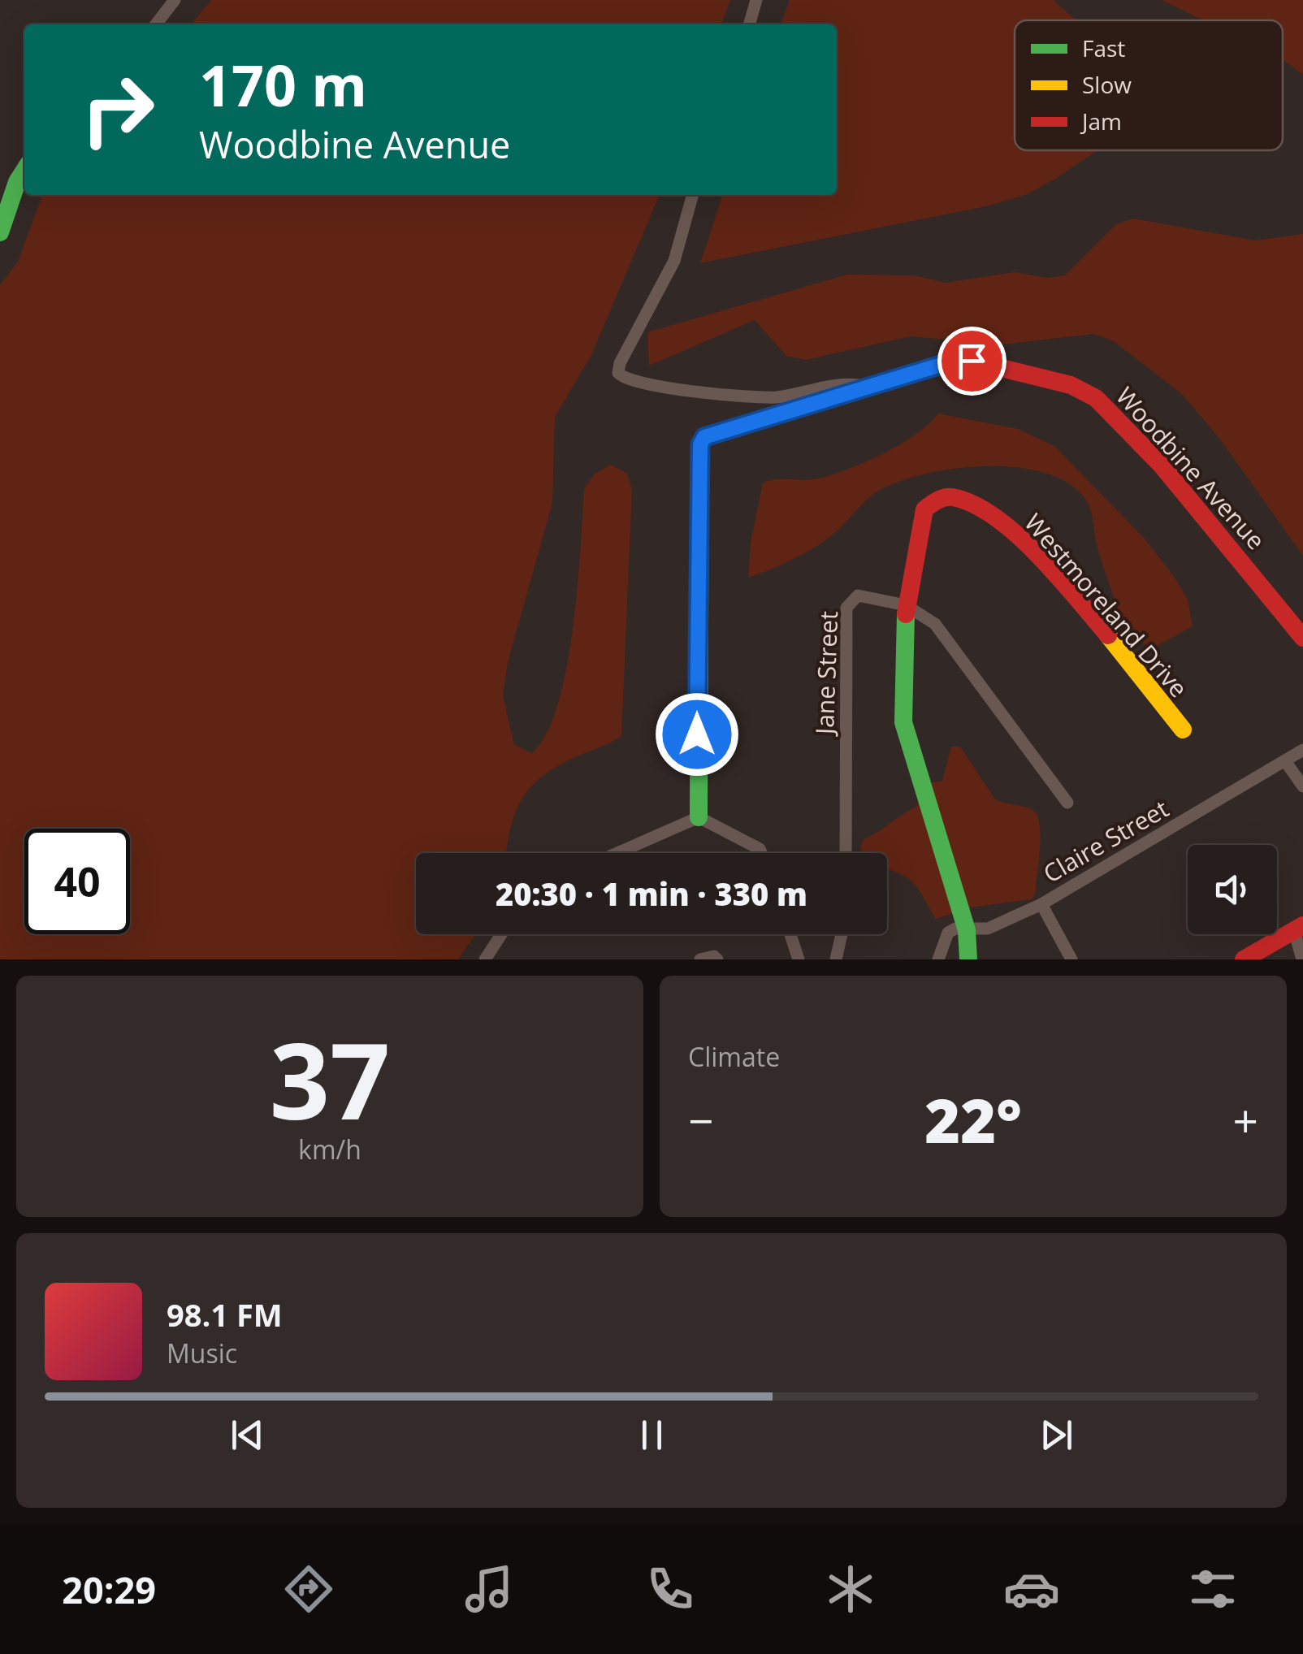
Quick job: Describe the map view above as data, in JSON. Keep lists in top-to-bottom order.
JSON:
{
  "streets": {
    "street": [
      "Woodbine Avenue",
      "Westmoreland Drive",
      "Jane Street",
      "Claire Street"
    ]
  },
  "crossings": [
    ["Westmoreland Drive", "Jane Street"],
    ["Westmoreland Drive", "Claire Street"]
  ],
  "legend": ["Fast", "Slow", "Jam"],
  "page": {
    "turn": ["170 m", "Woodbine Avenue"],
    "limit": "40",
    "trip": "20:30 · 1 min · 330 m",
    "tile": [
      ["37", "km/h"],
      "Climate"
    ],
    "heat": ["−", "22°", "+"],
    "song": ["98.1 FM", "Music"],
    "tabs": "20:29"
  }
}
